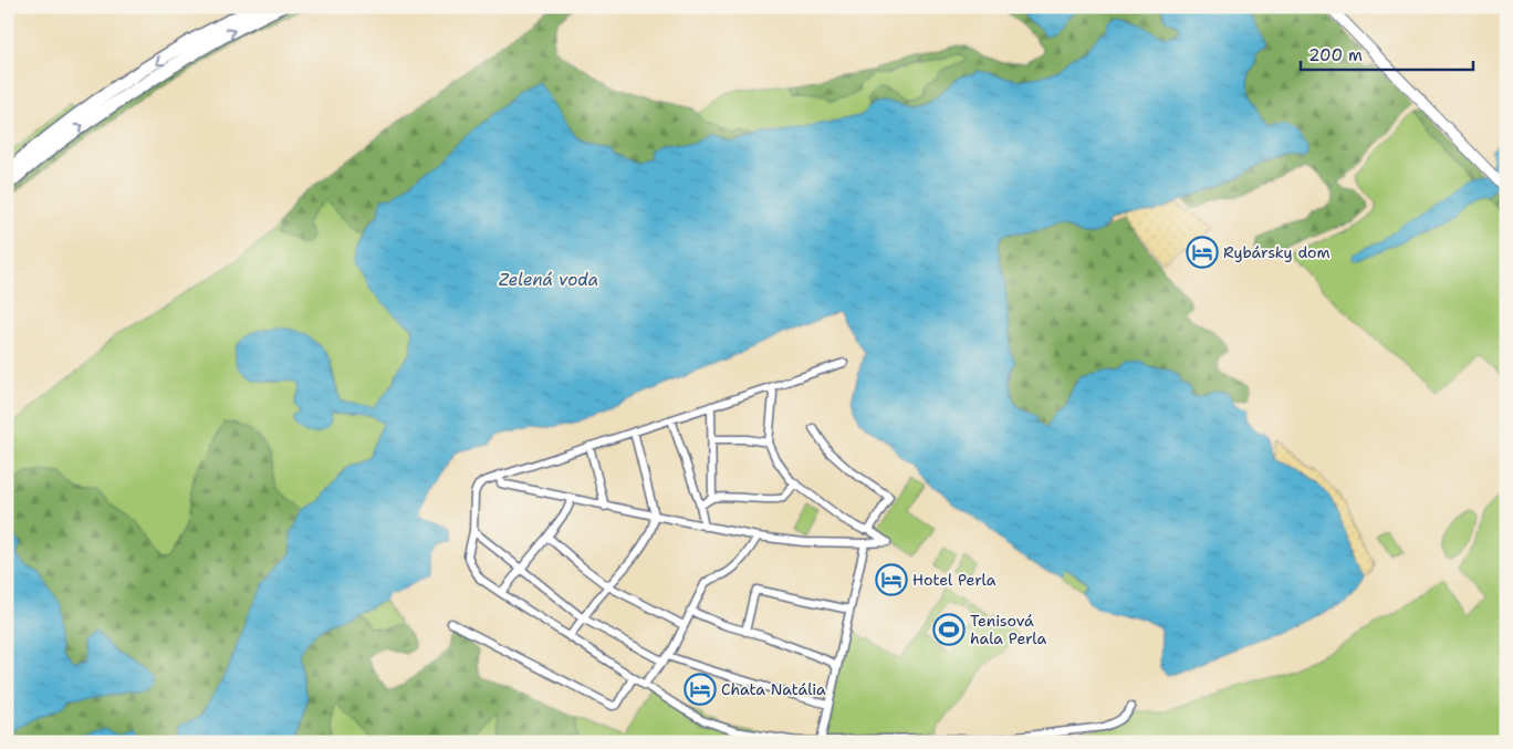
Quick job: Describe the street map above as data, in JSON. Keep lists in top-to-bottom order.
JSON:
{
  "water": ["Zelená voda"],
  "places": {
    "hotel": ["Rybársky dom", "Hotel Perla", "Chata Natália"],
    "sports": ["Tenisová hala Perla"]
  },
  "scale_bar": "200 m"
}
